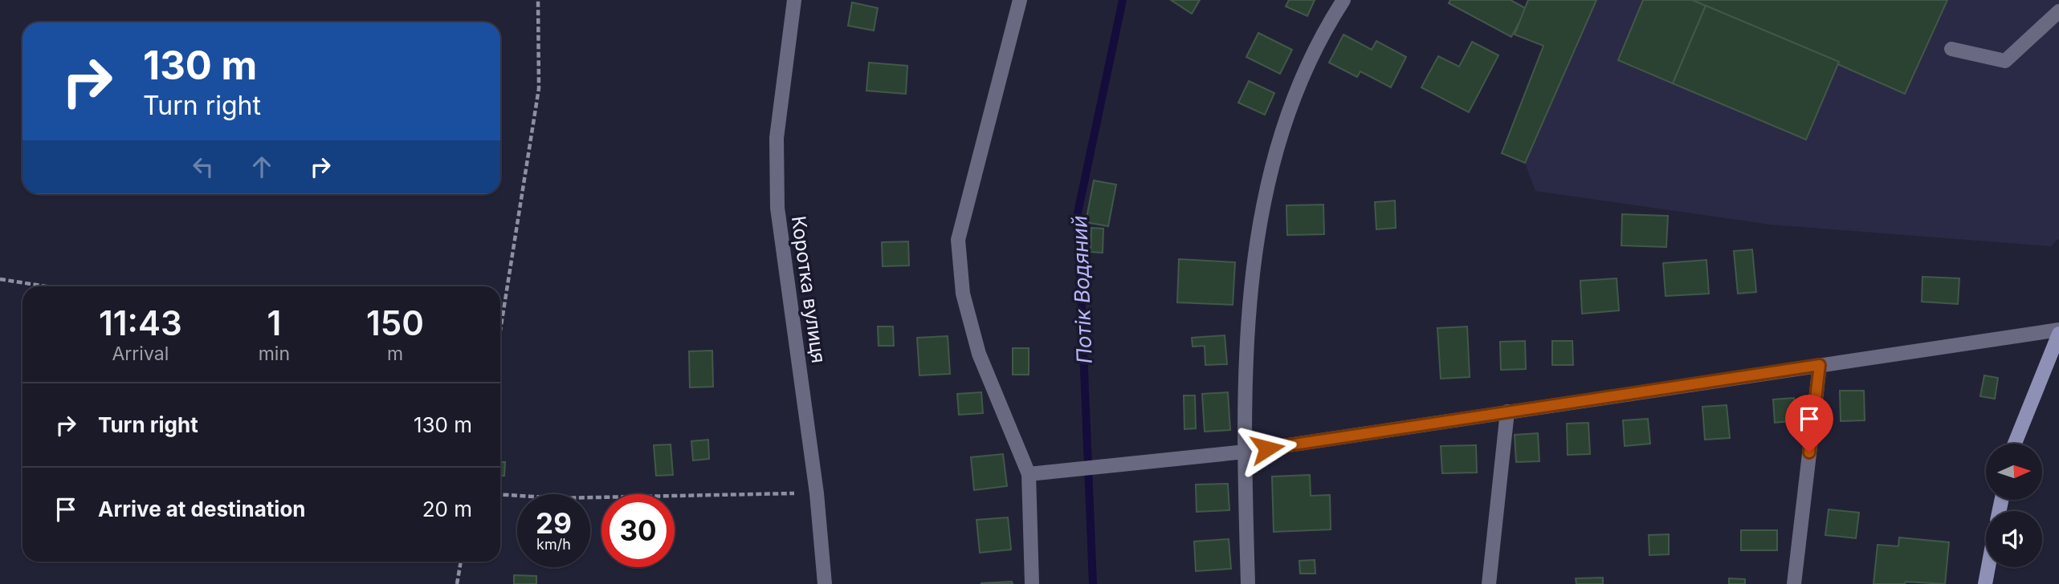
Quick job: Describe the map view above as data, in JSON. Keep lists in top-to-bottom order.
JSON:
{
  "streets": {
    "street": ["Коротка вулиця"]
  },
  "water": ["Потік Водяний"],
  "north": "right",
  "page": {
    "turn": ["130 m", "Turn right"],
    "eta": [
      "11:43",
      "Arrival",
      "1",
      "min",
      "150",
      "m"
    ],
    "list": [
      {
        "name": "Turn right",
        "value": "130 m"
      },
      {
        "name": "Arrive at destination",
        "value": "20 m"
      }
    ],
    "speed": "29 km/h",
    "limit": "30"
  }
}
